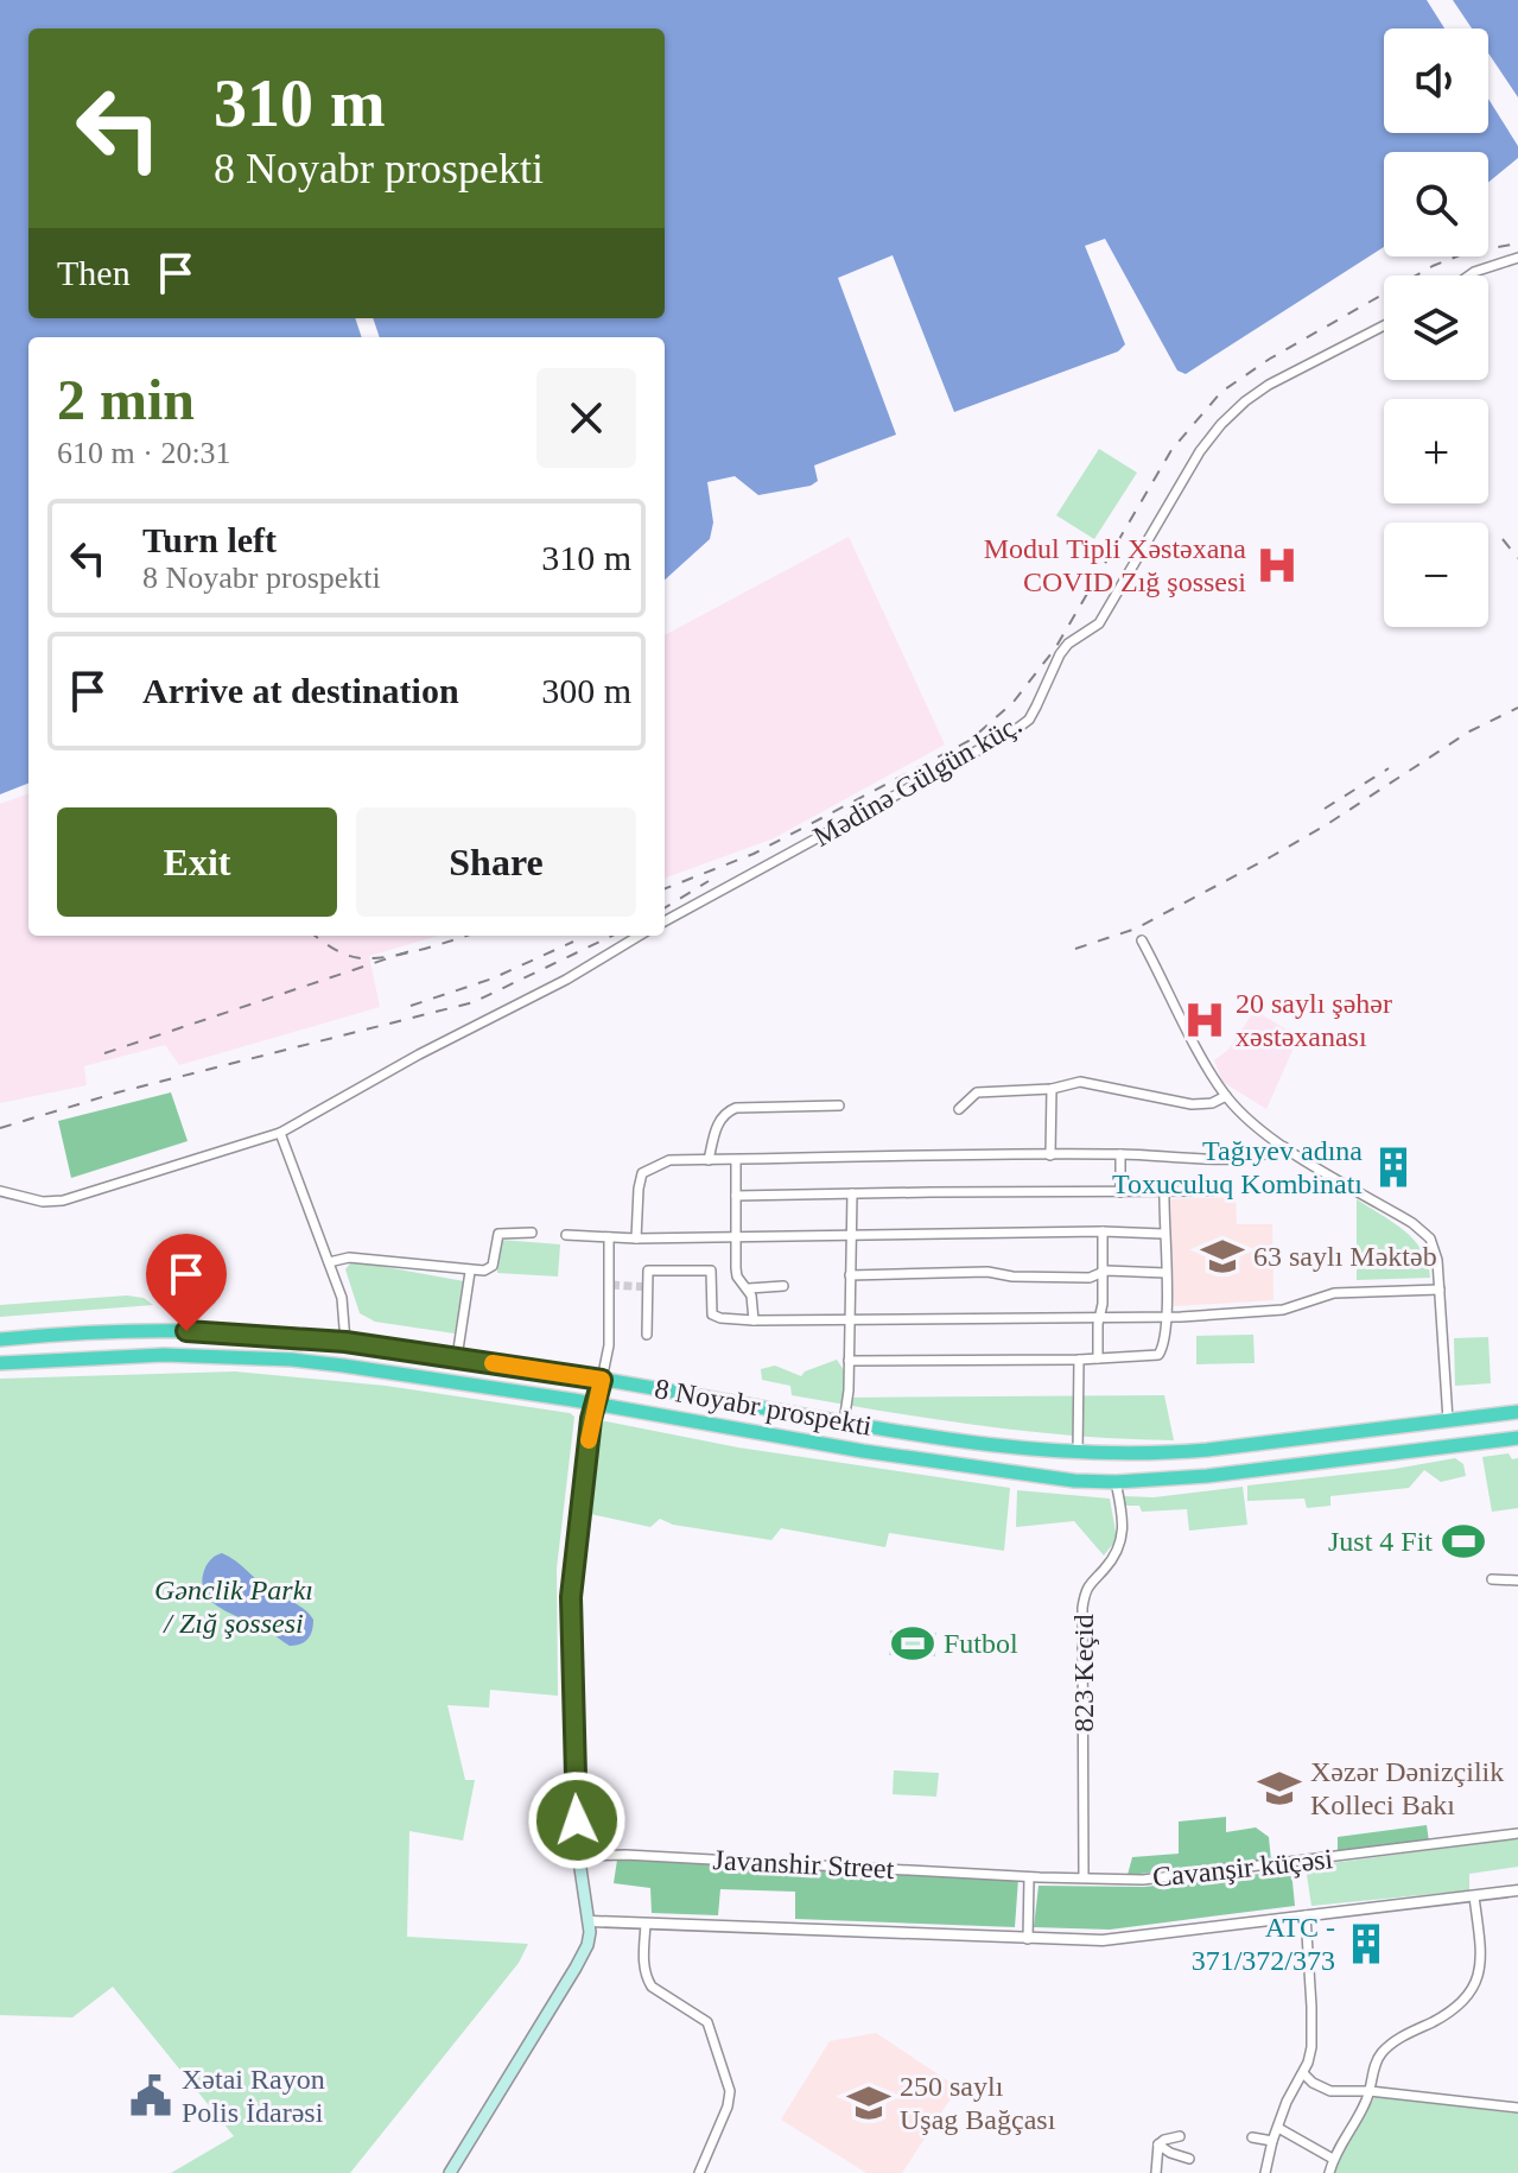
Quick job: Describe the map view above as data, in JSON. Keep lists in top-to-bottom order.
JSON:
{
  "streets": {
    "highway": ["8 Noyabr prospekti"],
    "street": [
      "Mədinə Gülgün küç.",
      "823 Keçid",
      "Javanshir Street",
      "Cavanşir küçəsi"
    ]
  },
  "crossings": [
    ["8 Noyabr prospekti", "823 Keçid"],
    ["823 Keçid", "Cavanşir küçəsi"],
    ["Javanshir Street", "Cavanşir küçəsi"]
  ],
  "parks": ["Gənclik Parkı / Zığ şossesi"],
  "places": {
    "hospital": ["Modul Tipli Xəstəxana COVID Zığ şossesi", "20 saylı şəhər xəstəxanası"],
    "building": ["Tağıyev adına Toxuculuq Kombinatı", "ATC - 371/372/373"],
    "school or university": ["63 saylı Məktəb", "Xəzər Dənizçilik Kolleci Bakı", "250 saylı Uşag Bağçası"],
    "sports": ["Just 4 Fit", "Futbol"],
    "public building": ["Xətai Rayon Polis İdarəsi"]
  },
  "page": {
    "map_buttons": ["+", "−"],
    "turn": ["310 m", "8 Noyabr prospekti"],
    "then": "Then",
    "heading": ["2 min", "610 m · 20:31"],
    "list": [
      {
        "name": "Turn left",
        "note": "8 Noyabr prospekti",
        "value": "310 m"
      },
      {
        "name": "Arrive at destination",
        "value": "300 m"
      }
    ],
    "buttons": ["Exit", "Share"]
  }
}
